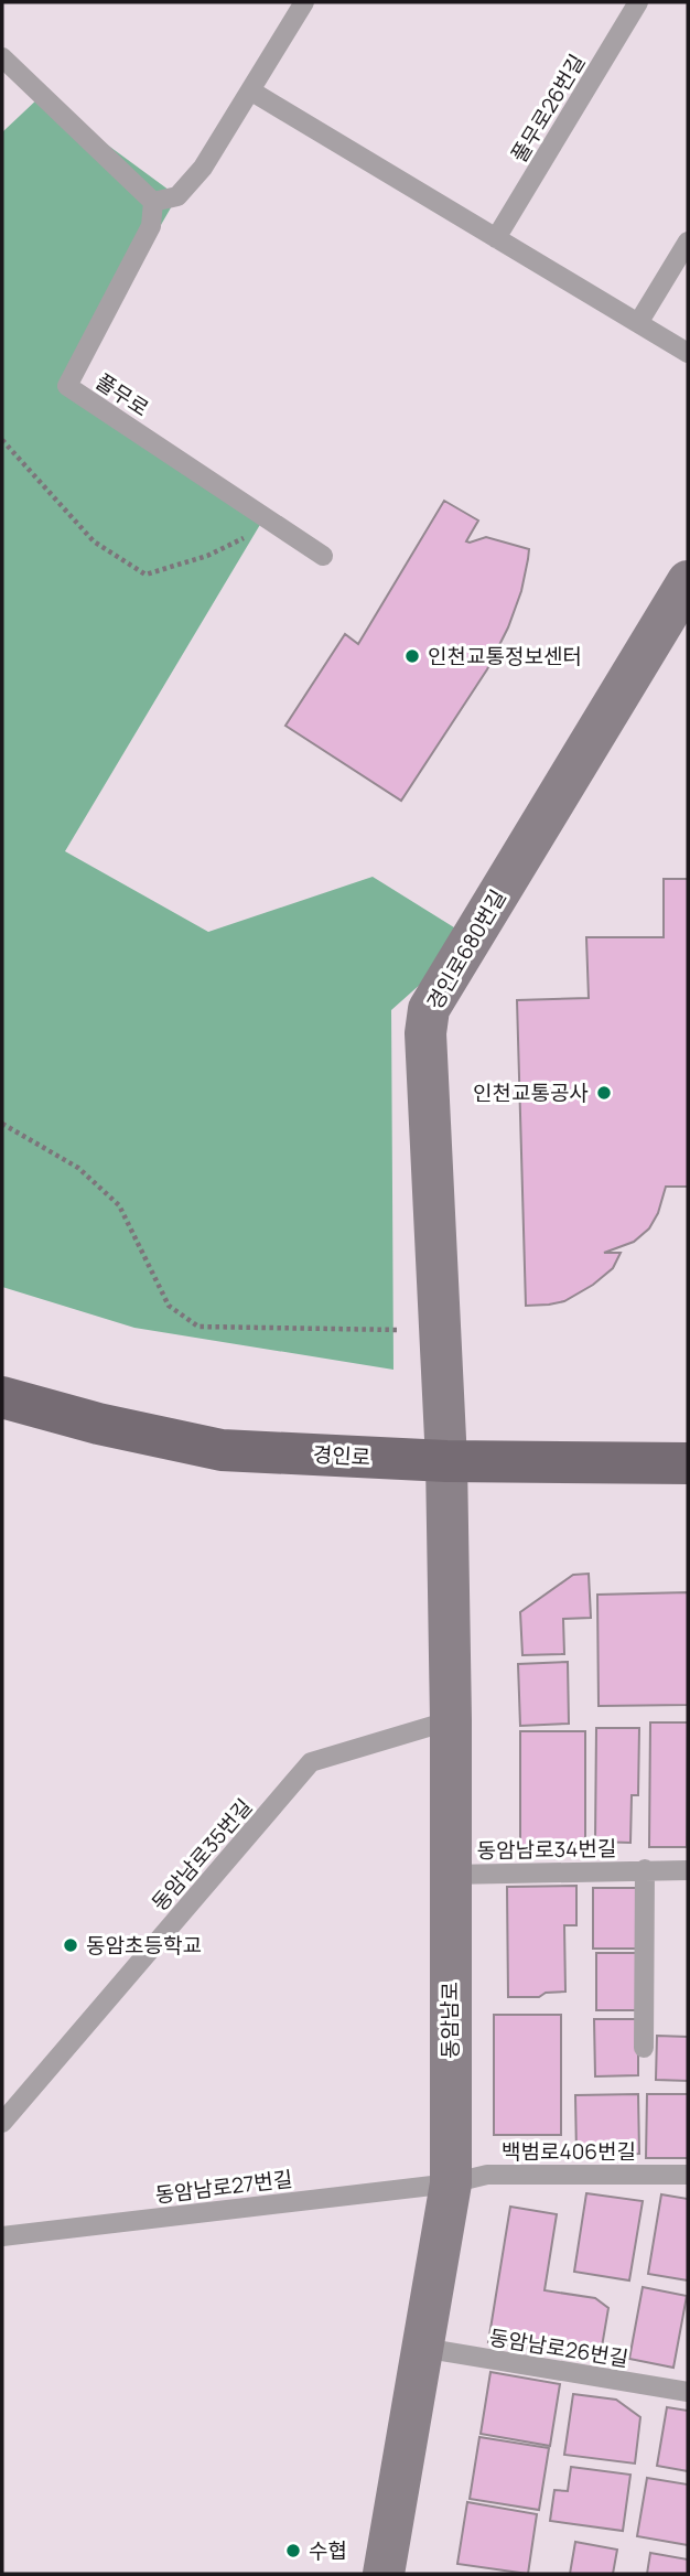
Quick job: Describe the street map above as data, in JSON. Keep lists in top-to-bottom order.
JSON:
{
  "streets": {
    "main road": ["경인로"],
    "street": ["경인로680번길", "동암남로"],
    "lane": [
      "풀무로26번길",
      "풀무로",
      "동암남로34번길",
      "동암남로35번길",
      "백범로406번길",
      "동암남로27번길",
      "동암남로26번길"
    ]
  },
  "crossings": [
    ["경인로680번길", "경인로"],
    ["경인로680번길", "동암남로"],
    ["경인로", "동암남로"],
    ["동암남로34번길", "동암남로"],
    ["동암남로35번길", "동암남로"],
    ["동암남로", "백범로406번길"],
    ["동암남로", "동암남로27번길"],
    ["동암남로", "동암남로26번길"],
    ["백범로406번길", "동암남로27번길"]
  ],
  "places": [
    "인천교통정보센터",
    "인천교통공사",
    "동암초등학교",
    "수협"
  ]
}
